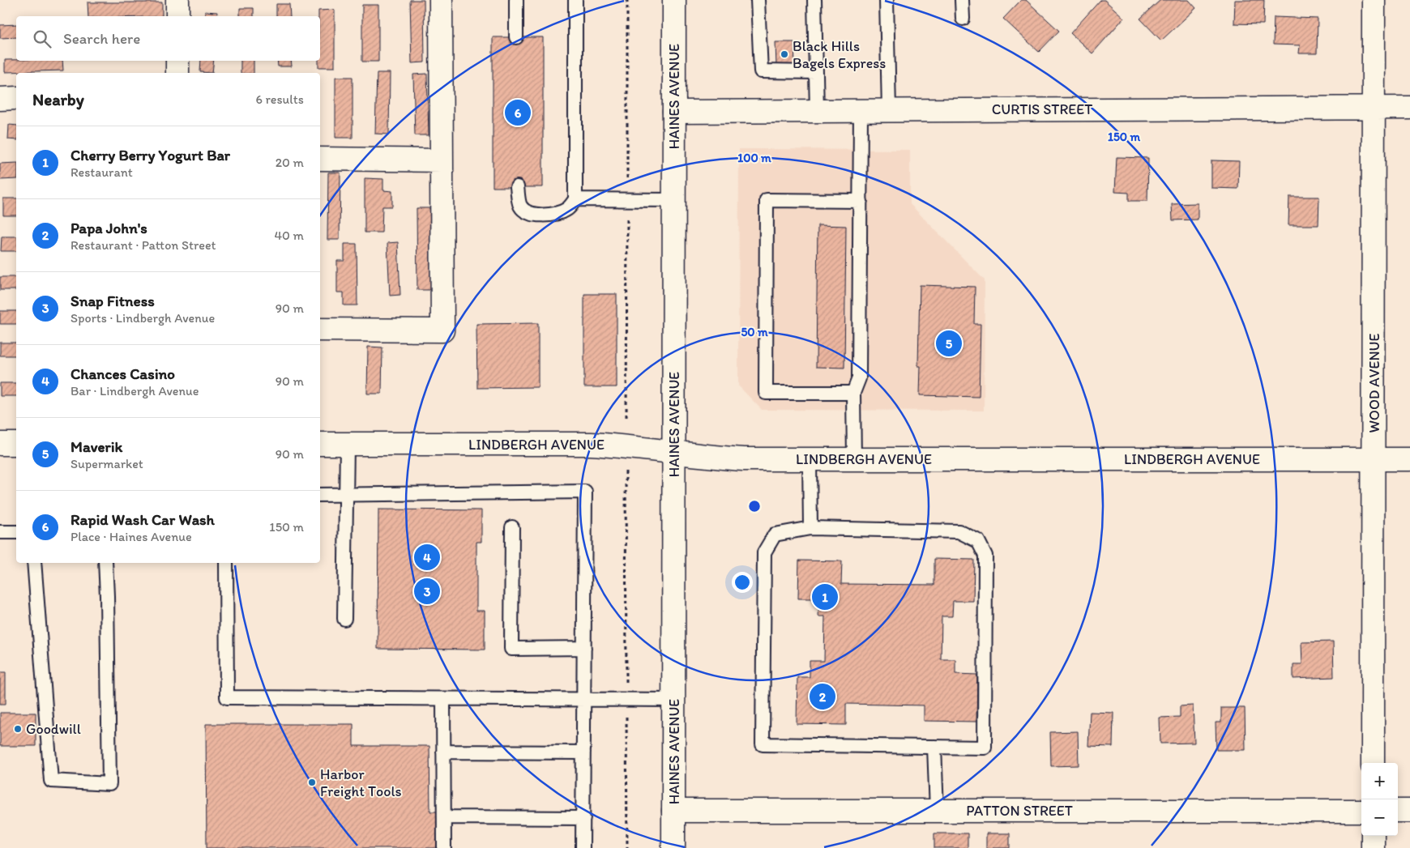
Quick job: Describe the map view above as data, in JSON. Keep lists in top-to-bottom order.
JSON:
{
  "streets": {
    "street": [
      "HAINES AVENUE",
      "CURTIS STREET",
      "WOOD AVENUE",
      "LINDBERGH AVENUE",
      "PATTON STREET"
    ]
  },
  "crossings": [
    ["HAINES AVENUE", "CURTIS STREET"],
    ["HAINES AVENUE", "LINDBERGH AVENUE"],
    ["HAINES AVENUE", "PATTON STREET"],
    ["CURTIS STREET", "WOOD AVENUE"],
    ["WOOD AVENUE", "LINDBERGH AVENUE"]
  ],
  "places": ["Black Hills Bagels Express", "Goodwill", "Harbor Freight Tools"],
  "page": {
    "search": "Search here",
    "heading": ["Nearby", "6 results"],
    "pins": [
      "6",
      "5",
      "4",
      "3",
      "1",
      "2"
    ],
    "list": [
      {
        "mark": "1",
        "name": "Cherry Berry Yogurt Bar",
        "note": "Restaurant",
        "value": "20 m"
      },
      {
        "mark": "2",
        "name": "Papa John's",
        "note": "Restaurant · Patton Street",
        "value": "40 m"
      },
      {
        "mark": "3",
        "name": "Snap Fitness",
        "note": "Sports · Lindbergh Avenue",
        "value": "90 m"
      },
      {
        "mark": "4",
        "name": "Chances Casino",
        "note": "Bar · Lindbergh Avenue",
        "value": "90 m"
      },
      {
        "mark": "5",
        "name": "Maverik",
        "note": "Supermarket",
        "value": "90 m"
      },
      {
        "mark": "6",
        "name": "Rapid Wash Car Wash",
        "note": "Place · Haines Avenue",
        "value": "150 m"
      }
    ],
    "map_buttons": ["+", "−"]
  },
  "rings": ["150 m", "100 m", "50 m"]
}
